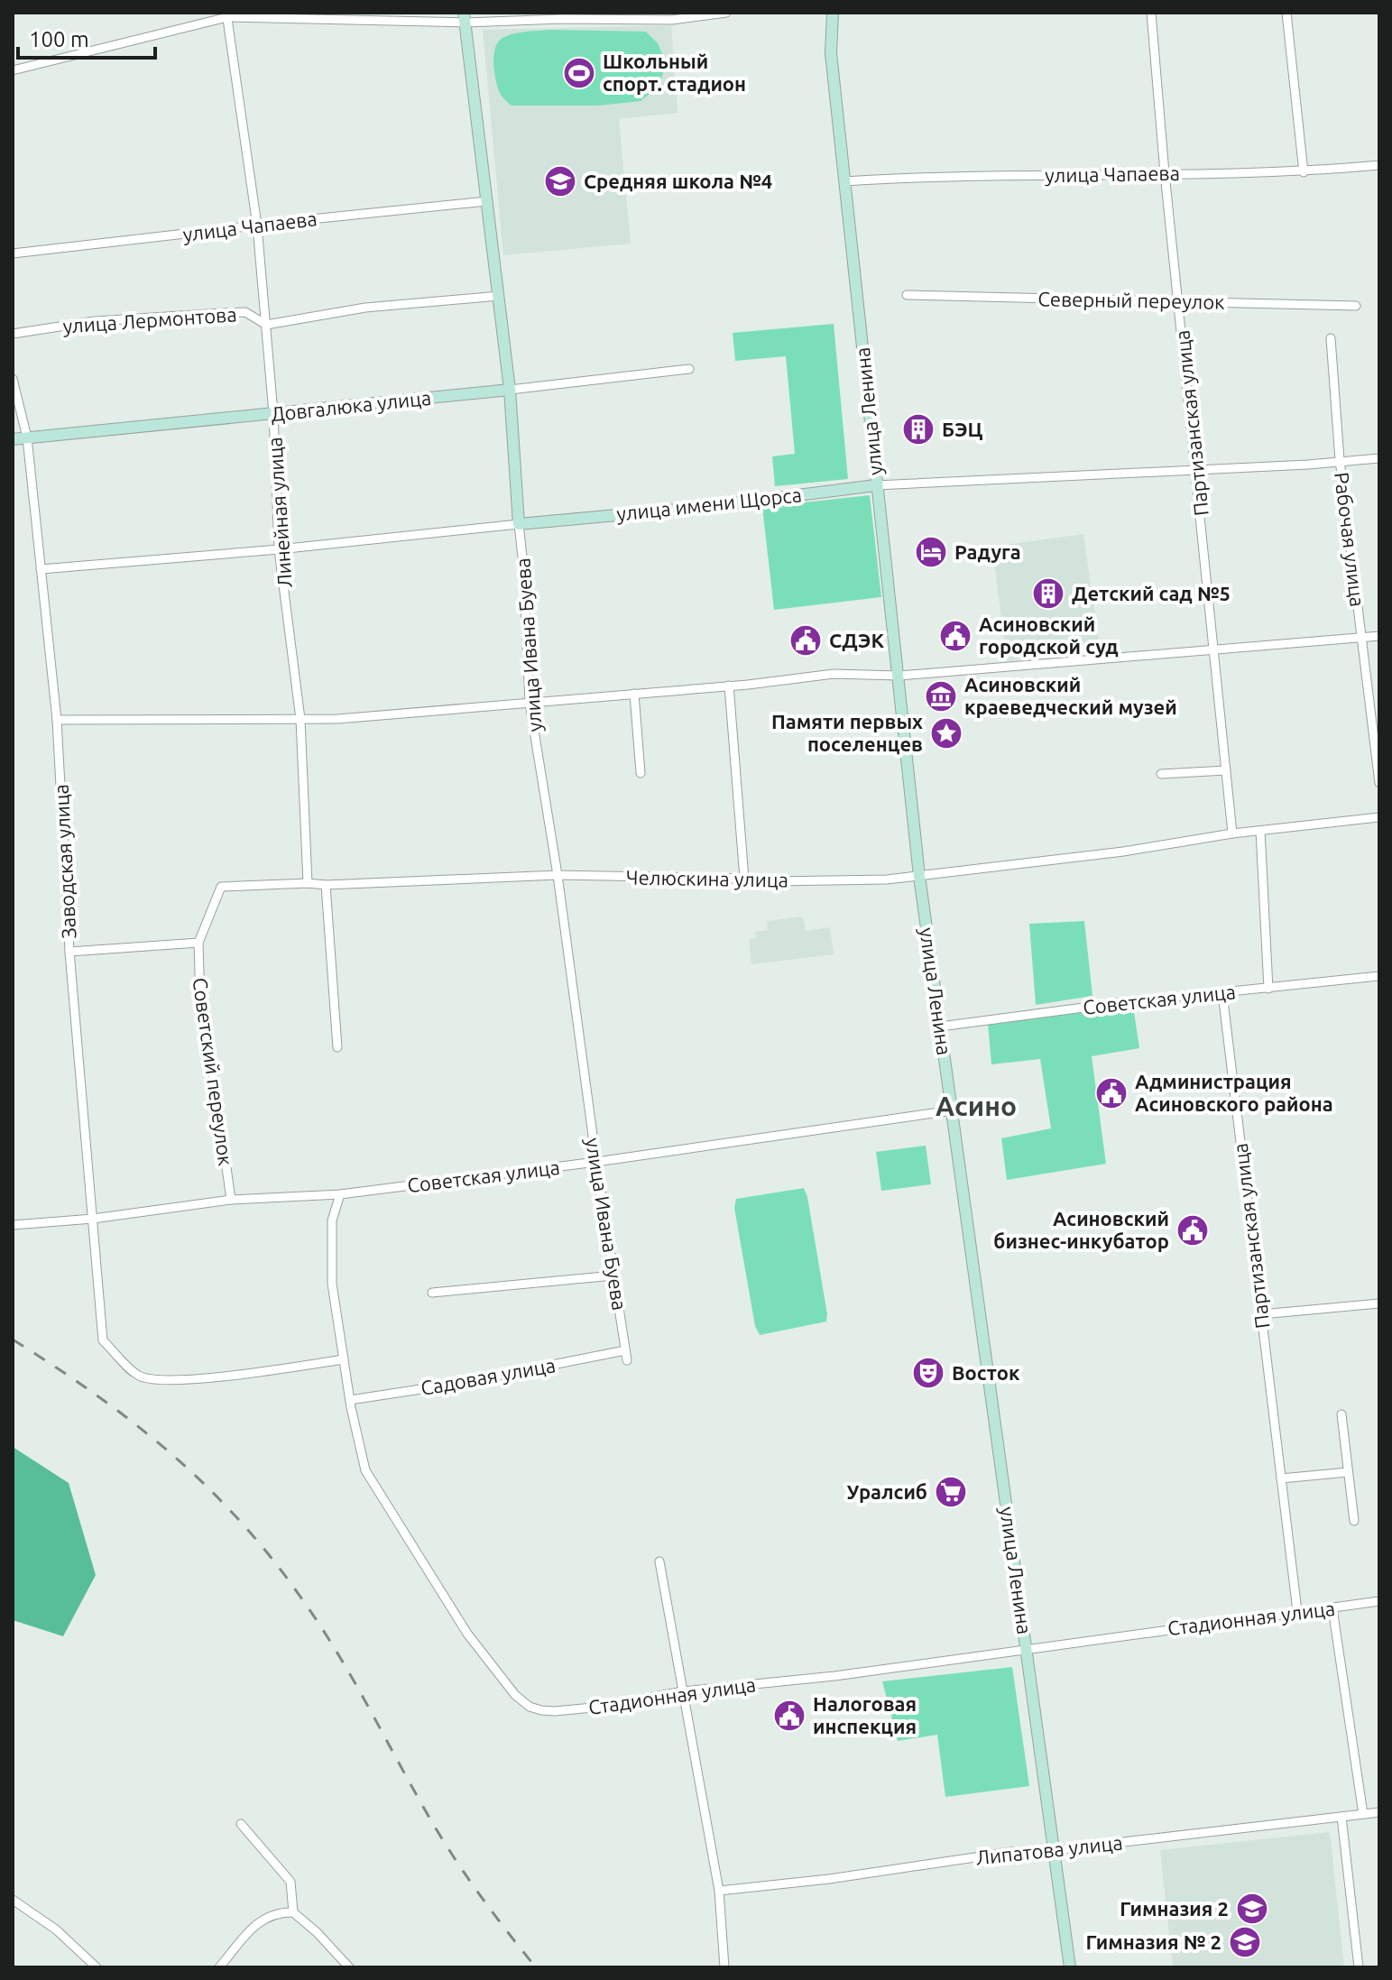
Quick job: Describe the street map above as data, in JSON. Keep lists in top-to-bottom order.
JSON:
{
  "streets": {
    "main road": [
      "Довгалюка улица",
      "улица Ленина",
      "улица имени Щорса",
      "улица Ивана Буева"
    ],
    "street": [
      "улица Чапаева",
      "Северный переулок",
      "улица Лермонтова",
      "Партизанская улица",
      "Линейная улица",
      "Рабочая улица",
      "Заводская улица",
      "Челюскина улица",
      "Советская улица",
      "Советский переулок",
      "Садовая улица",
      "Стадионная улица",
      "Липатова улица"
    ]
  },
  "crossings": [
    ["улица Чапаева", "улица Ленина"],
    ["улица Чапаева", "Партизанская улица"],
    ["улица Чапаева", "Линейная улица"],
    ["улица Чапаева", "улица Ивана Буева"],
    ["Северный переулок", "Партизанская улица"],
    ["улица Лермонтова", "Линейная улица"],
    ["улица Лермонтова", "улица Ивана Буева"],
    ["Довгалюка улица", "Линейная улица"],
    ["Довгалюка улица", "улица Ивана Буева"],
    ["Довгалюка улица", "Заводская улица"],
    ["улица Ленина", "улица имени Щорса"],
    ["улица Ленина", "Челюскина улица"],
    ["улица Ленина", "Советская улица"],
    ["улица Ленина", "Стадионная улица"],
    ["улица Ленина", "Липатова улица"],
    ["Партизанская улица", "улица имени Щорса"],
    ["Партизанская улица", "Челюскина улица"],
    ["Партизанская улица", "Советская улица"],
    ["Партизанская улица", "Стадионная улица"],
    ["улица имени Щорса", "Линейная улица"],
    ["улица имени Щорса", "Рабочая улица"],
    ["улица имени Щорса", "улица Ивана Буева"],
    ["улица имени Щорса", "Заводская улица"],
    ["Линейная улица", "Челюскина улица"],
    ["улица Ивана Буева", "Челюскина улица"],
    ["улица Ивана Буева", "Советская улица"],
    ["улица Ивана Буева", "Садовая улица"],
    ["Заводская улица", "Советская улица"],
    ["Заводская улица", "Стадионная улица"],
    ["Челюскина улица", "Советский переулок"],
    ["Советская улица", "Советский переулок"],
    ["Советская улица", "Стадионная улица"],
    ["Садовая улица", "Стадионная улица"]
  ],
  "districts": ["Асино"],
  "places": {
    "sports": ["Школьный спорт. стадион"],
    "school or university": ["Средняя школа №4", "Гимназия 2", "Гимназия № 2"],
    "building": ["БЭЦ", "Детский сад №5"],
    "hotel": ["Радуга"],
    "public building": [
      "Асиновский городской суд",
      "СДЭК",
      "Администрация Асиновского района",
      "Асиновский бизнес-инкубатор",
      "Налоговая инспекция"
    ],
    "museum": ["Асиновский краеведческий музей"],
    "place": ["Памяти первых поселенцев"],
    "theatre": ["Восток"],
    "supermarket": ["Уралсиб"]
  },
  "scale_bar": "100 m"
}
